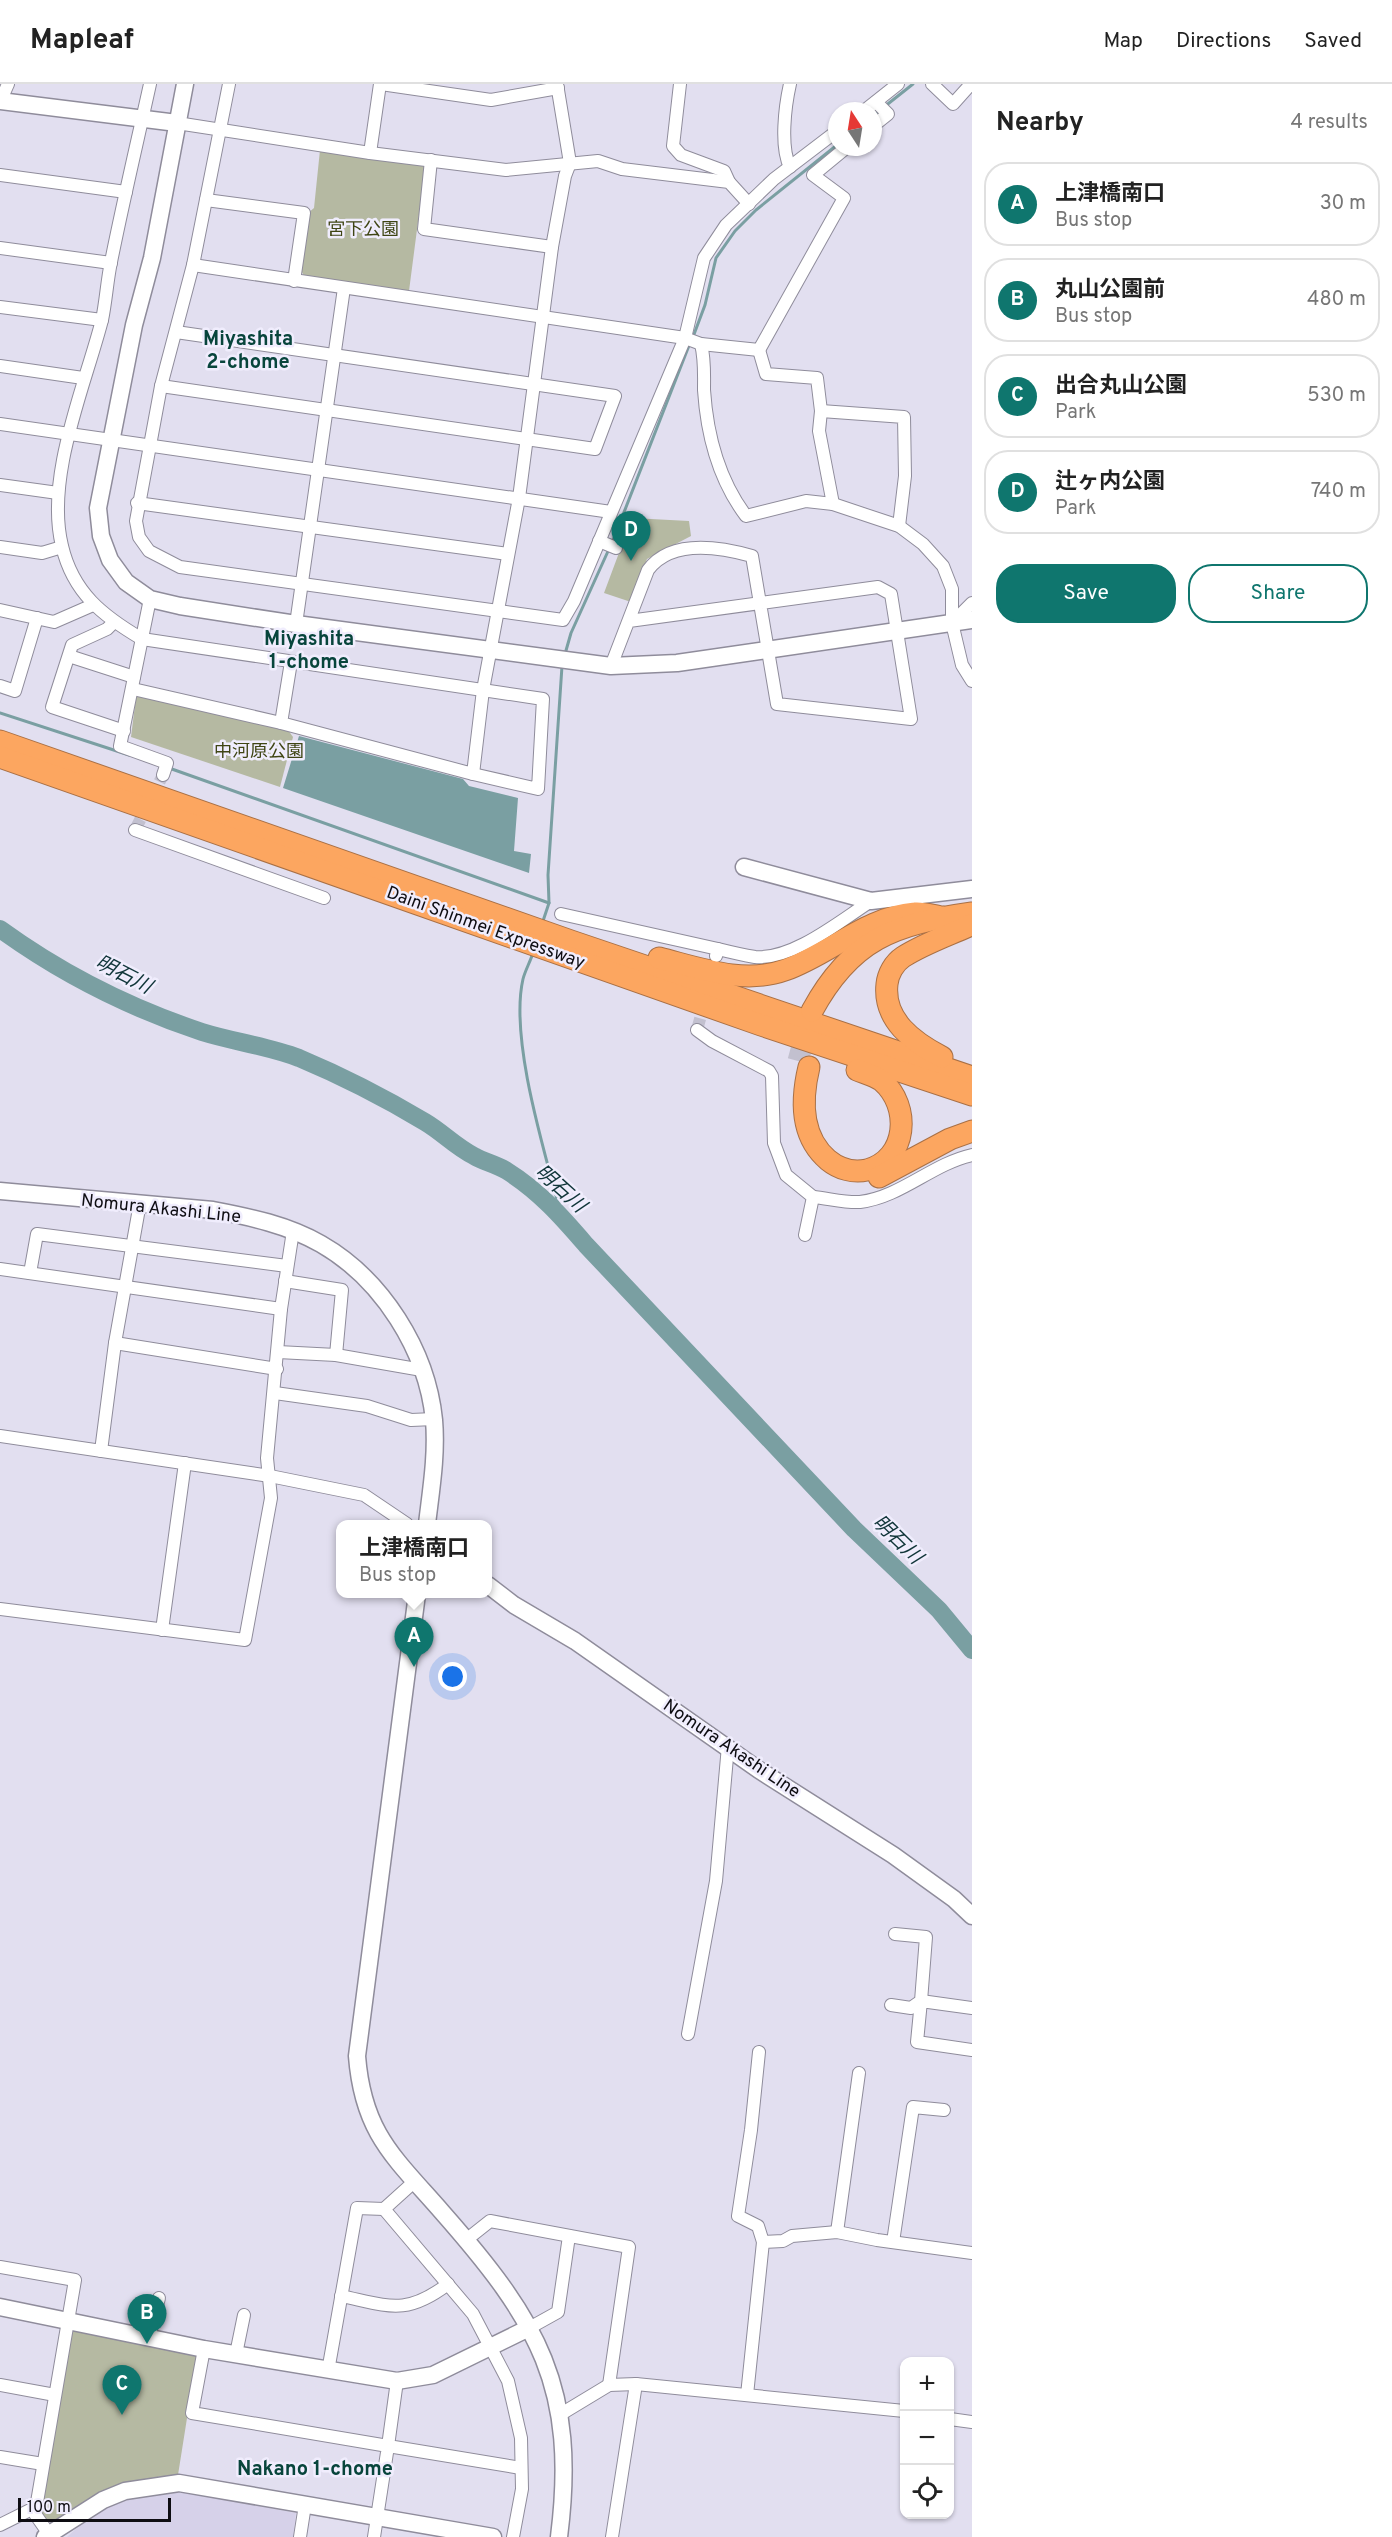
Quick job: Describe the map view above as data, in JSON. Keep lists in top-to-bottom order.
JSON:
{
  "streets": {
    "highway": ["Daini Shinmei Expressway"],
    "street": ["Nomura Akashi Line"]
  },
  "districts": ["Miyashita 2-chome", "Miyashita 1-chome", "Nakano 1-chome"],
  "water": ["明石川"],
  "parks": ["宮下公園", "中河原公園"],
  "scale_bar": "100 m",
  "north": "top",
  "page": {
    "header": "Mapleaf",
    "nav": ["Map", "Directions", "Saved"],
    "heading": ["Nearby", "4 results"],
    "list": [
      {
        "mark": "A",
        "name": "上津橋南口",
        "note": "Bus stop",
        "value": "30 m"
      },
      {
        "mark": "B",
        "name": "丸山公園前",
        "note": "Bus stop",
        "value": "480 m"
      },
      {
        "mark": "C",
        "name": "出合丸山公園",
        "note": "Park",
        "value": "530 m"
      },
      {
        "mark": "D",
        "name": "辻ヶ内公園",
        "note": "Park",
        "value": "740 m"
      }
    ],
    "pins": [
      "D",
      "A",
      "B",
      "C"
    ],
    "buttons": ["Save", "Share"],
    "popup": ["上津橋南口", "Bus stop"],
    "map_buttons": ["+", "−"],
    "scale": "100 m"
  }
}
